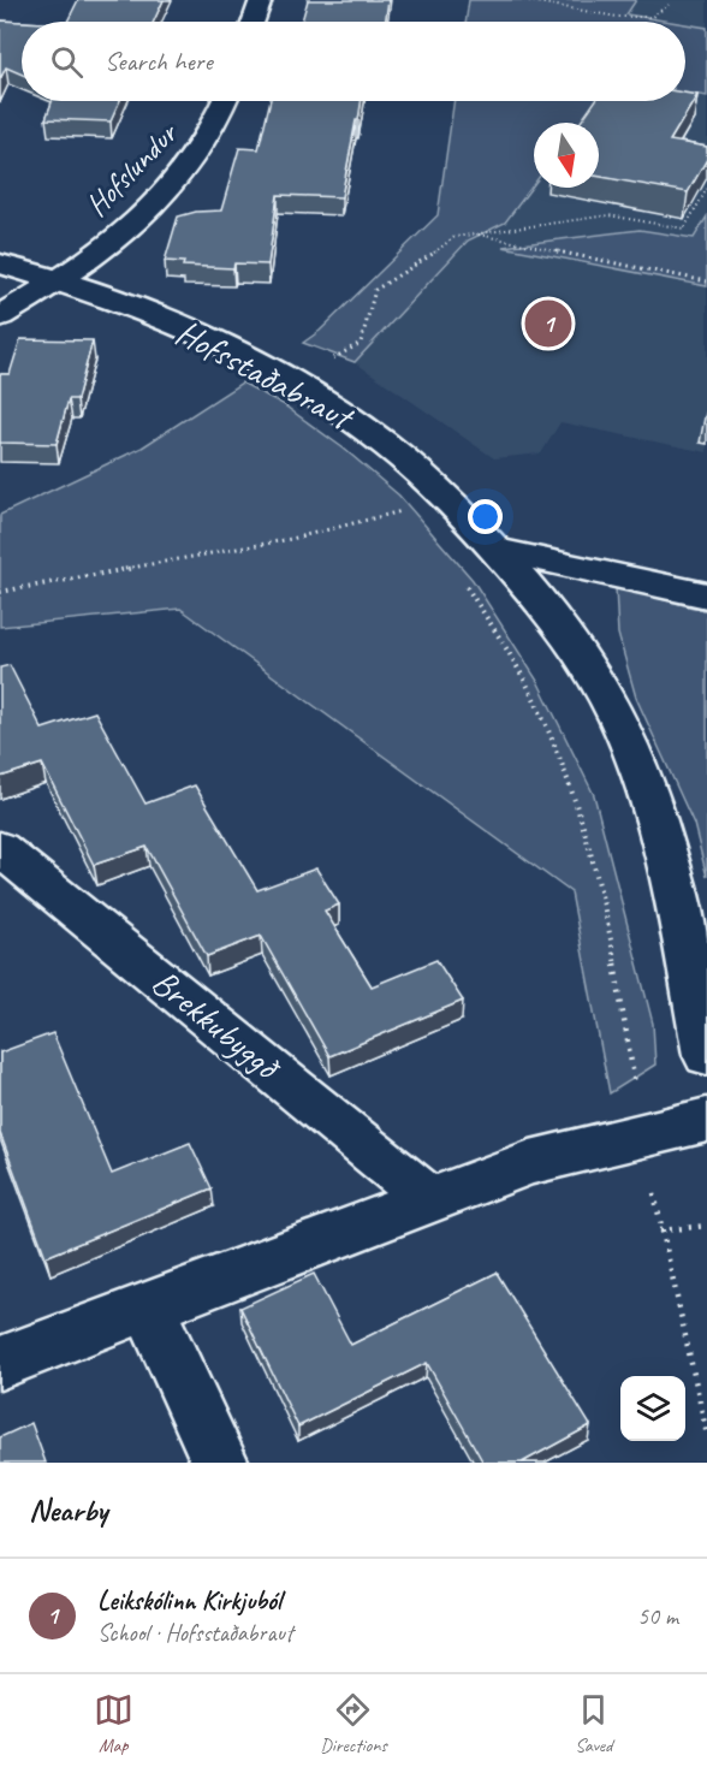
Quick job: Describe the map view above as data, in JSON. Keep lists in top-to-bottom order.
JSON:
{
  "streets": {
    "street": ["Hofslundur", "Hofsstaðabraut", "Brekkubyggð"]
  },
  "crossings": [
    ["Hofslundur", "Hofsstaðabraut"]
  ],
  "north": "bottom",
  "page": {
    "search": "Search here",
    "pins": "1",
    "heading": "Nearby",
    "list": [
      {
        "mark": "1",
        "name": "Leikskólinn Kirkjuból",
        "note": "School · Hofsstaðabraut",
        "value": "50 m"
      }
    ],
    "nav": ["Map", "Directions", "Saved"]
  }
}
